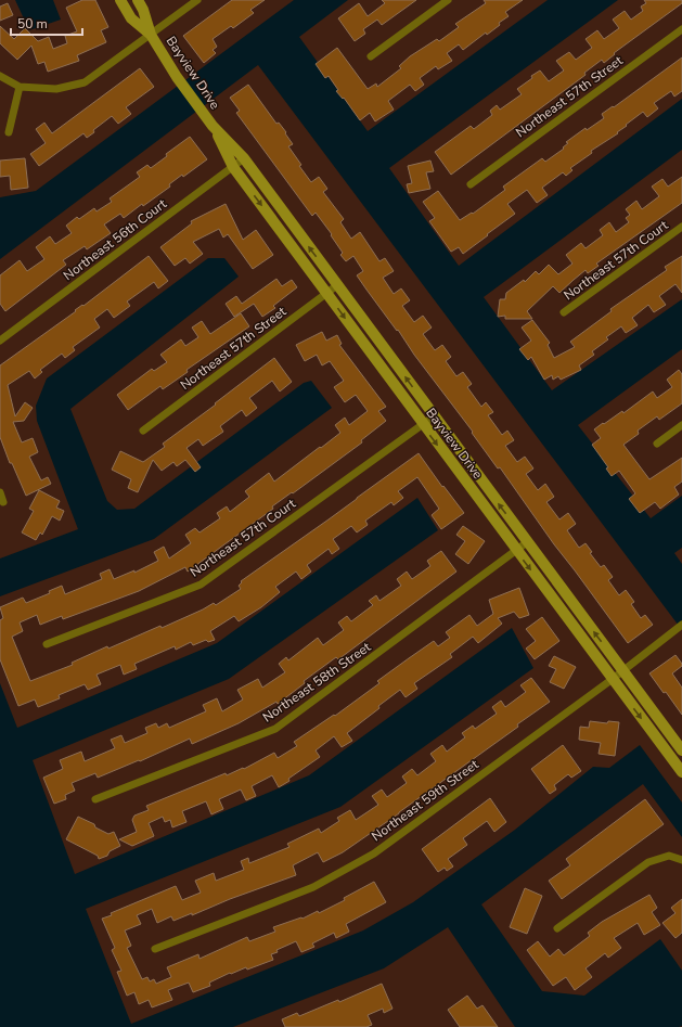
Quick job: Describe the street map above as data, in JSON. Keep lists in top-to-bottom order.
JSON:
{
  "streets": {
    "street": [
      "Bayview Drive",
      "Northeast 57th Street",
      "Northeast 56th Court",
      "Northeast 57th Court",
      "Northeast 58th Street",
      "Northeast 59th Street"
    ]
  },
  "crossings": [
    ["Bayview Drive", "Northeast 57th Street"],
    ["Bayview Drive", "Northeast 56th Court"],
    ["Bayview Drive", "Northeast 57th Court"],
    ["Bayview Drive", "Northeast 58th Street"],
    ["Bayview Drive", "Northeast 59th Street"]
  ],
  "scale_bar": "50 m"
}
